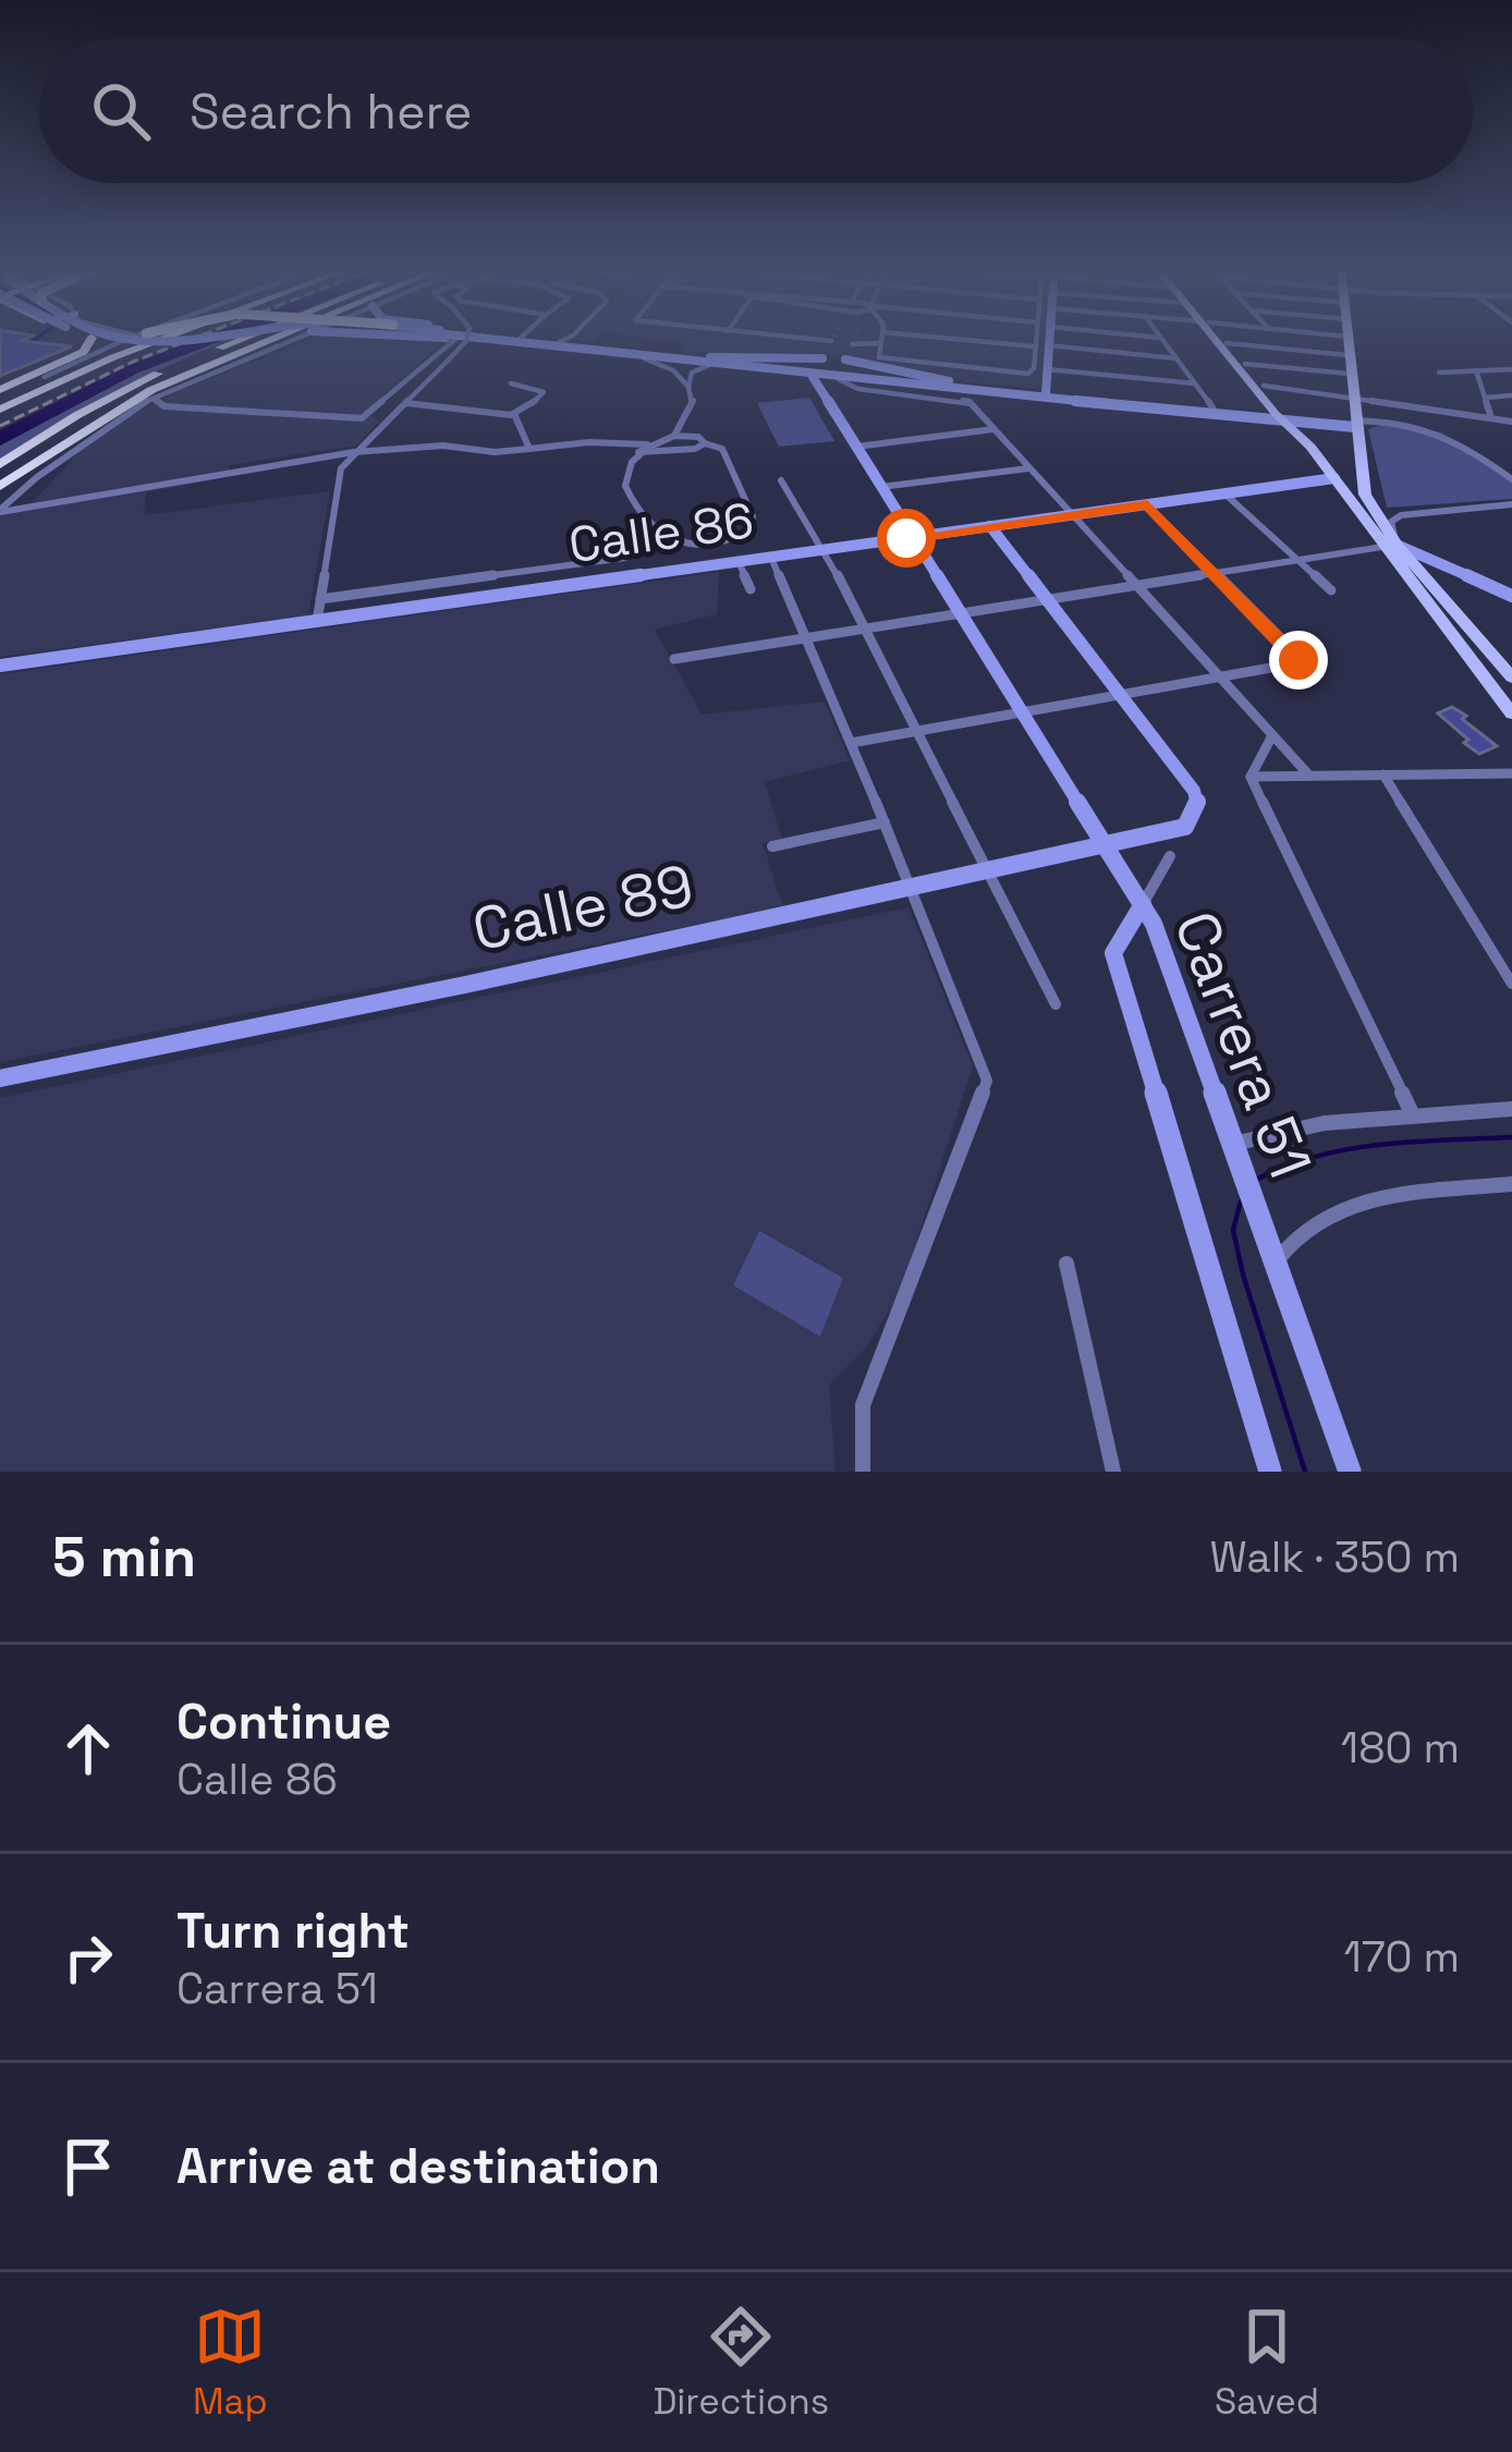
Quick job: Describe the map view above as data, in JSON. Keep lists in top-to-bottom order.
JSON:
{
  "streets": {
    "main road": ["Calle 86", "Calle 89", "Carrera 51"]
  },
  "page": {
    "search": "Search here",
    "heading": ["5 min", "Walk · 350 m"],
    "list": [
      ["Continue", "Calle 86", "180 m"],
      ["Turn right", "Carrera 51", "170 m"],
      "Arrive at destination"
    ],
    "nav": ["Map", "Directions", "Saved"]
  }
}
